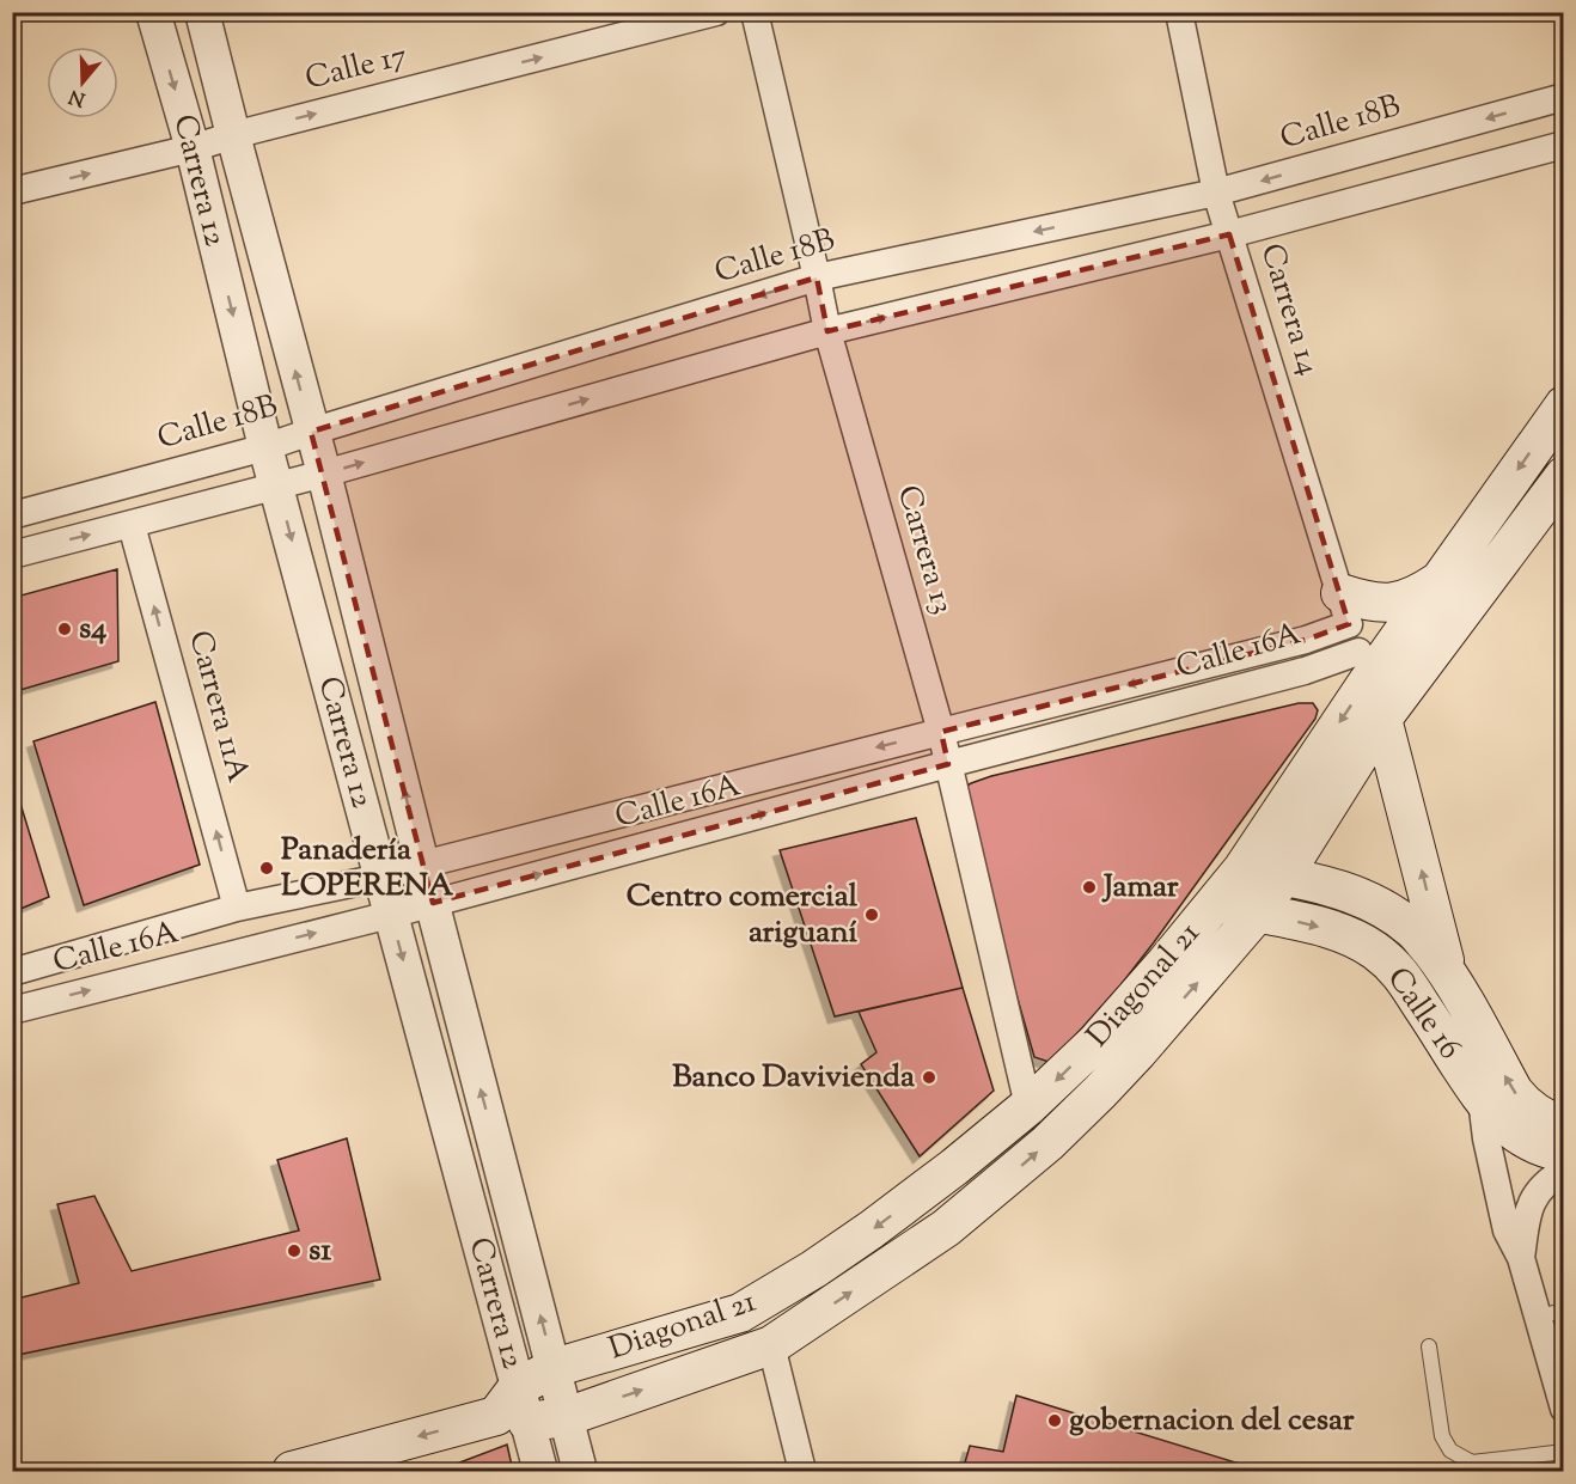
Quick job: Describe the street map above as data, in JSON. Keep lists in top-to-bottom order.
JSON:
{
  "streets": {
    "main road": ["Diagonal 21", "Calle 16"],
    "street": [
      "Calle 17",
      "Calle 18B",
      "Carrera 12",
      "Carrera 14",
      "Carrera 13",
      "Calle 16A",
      "Carrera 11A"
    ]
  },
  "crossings": [
    ["Calle 17", "Carrera 12"],
    ["Calle 18B", "Carrera 12"],
    ["Calle 18B", "Carrera 14"],
    ["Calle 18B", "Carrera 13"],
    ["Carrera 12", "Calle 16A"],
    ["Carrera 12", "Diagonal 21"],
    ["Carrera 14", "Calle 16A"],
    ["Carrera 14", "Diagonal 21"],
    ["Carrera 13", "Calle 16A"],
    ["Carrera 13", "Diagonal 21"],
    ["Calle 16A", "Carrera 11A"],
    ["Calle 16A", "Diagonal 21"],
    ["Diagonal 21", "Calle 16"]
  ],
  "one_way": ["Calle 17", "Carrera 11A"],
  "places": [
    "s4",
    "Panadería LOPERENA",
    "Jamar",
    "Centro comercial ariguaní",
    "Banco Davivienda",
    "s1",
    "gobernacion del cesar"
  ],
  "north": "bottom"
}
